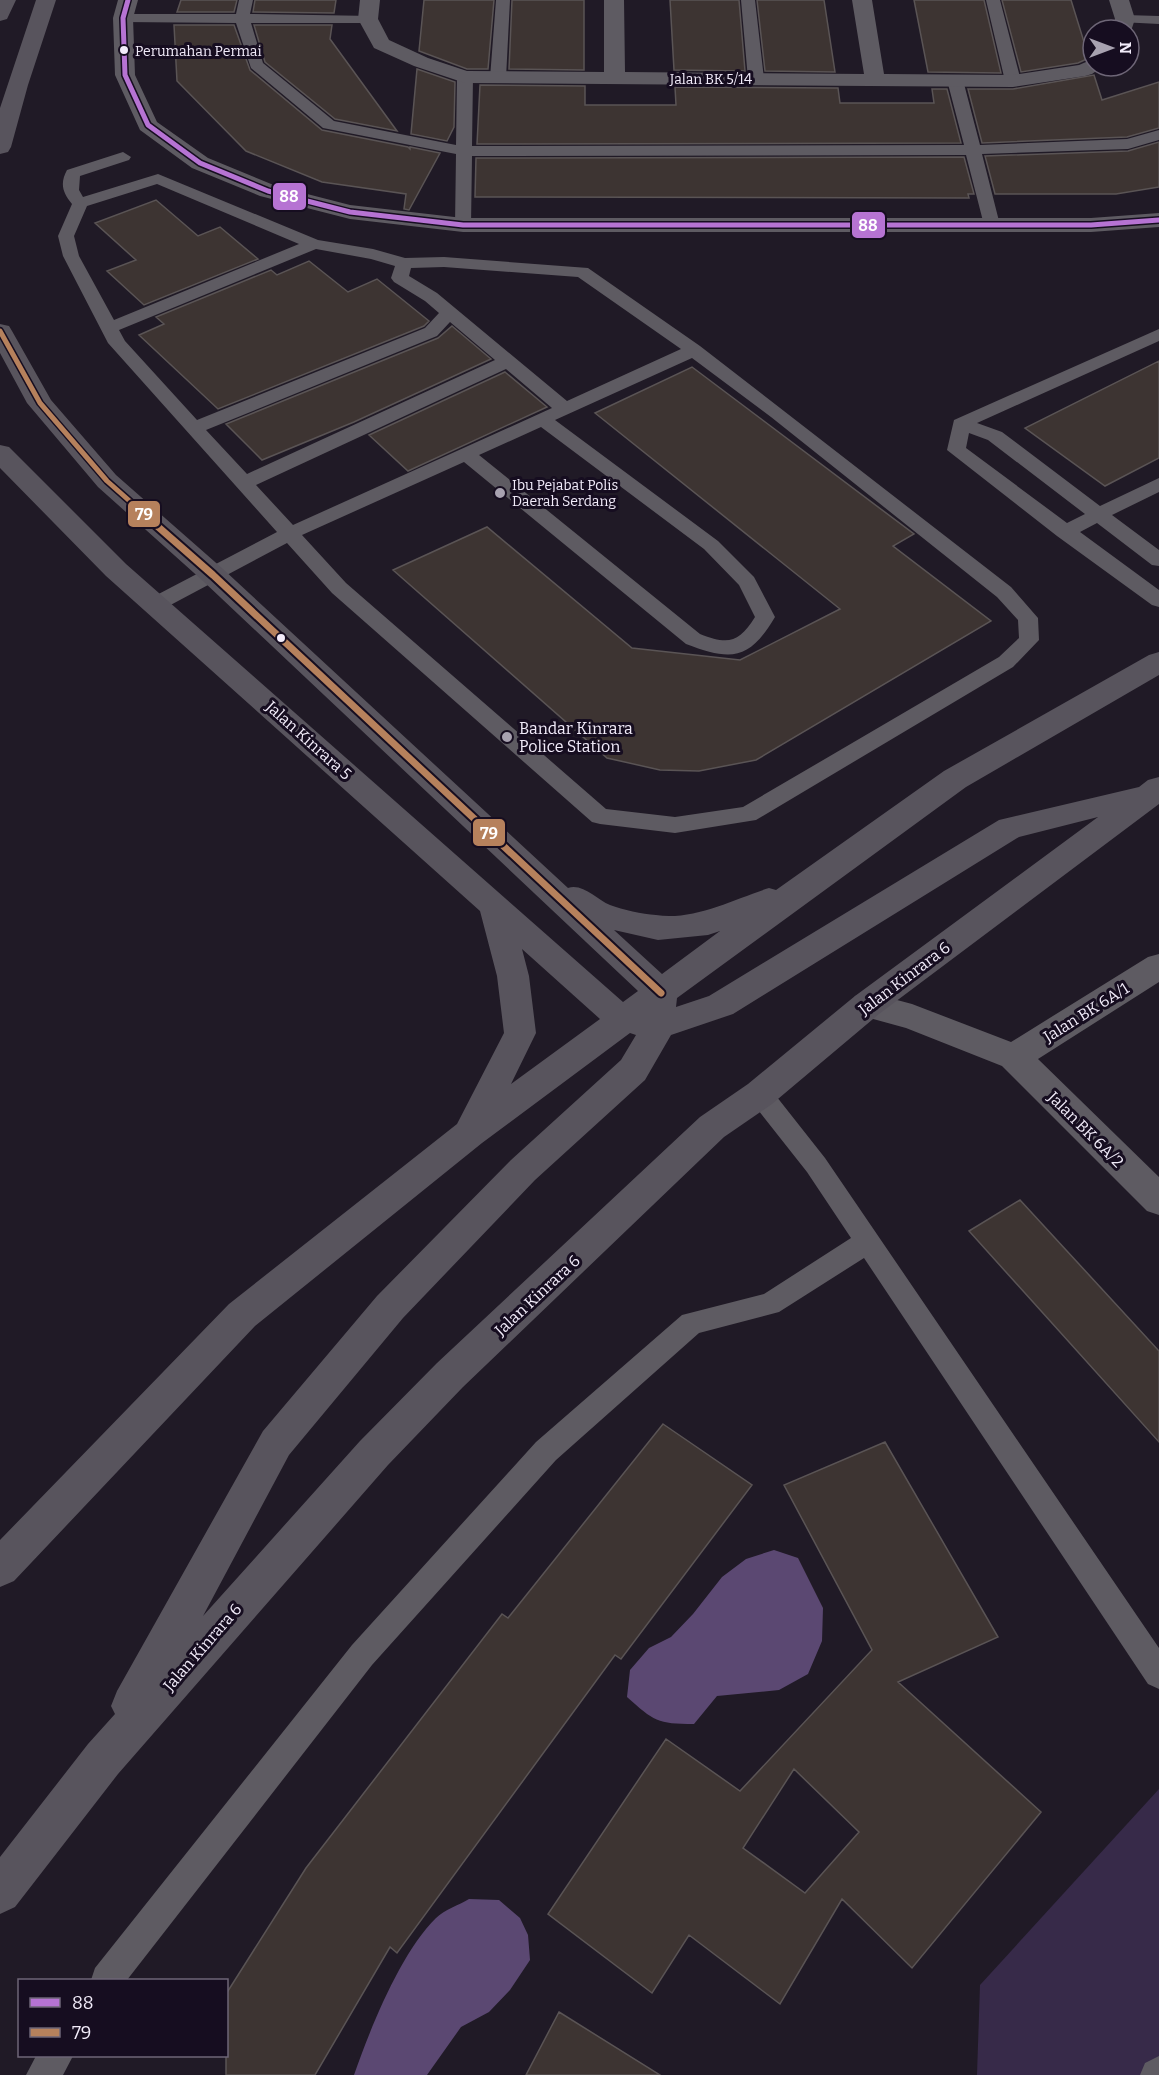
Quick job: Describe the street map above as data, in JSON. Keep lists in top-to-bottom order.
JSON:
{
  "streets": {
    "main road": ["Jalan Kinrara 5", "Jalan Kinrara 6"],
    "street": ["Jalan BK 5/14", "Jalan BK 6A/1", "Jalan BK 6A/2"]
  },
  "crossings": [
    ["Jalan BK 6A/1", "Jalan BK 6A/2"]
  ],
  "places": ["Perumahan Permai", "Ibu Pejabat Polis Daerah Serdang", "Bandar Kinrara Police Station"],
  "lines": ["transit line 88", "transit line 79"],
  "legend": ["88", "79"],
  "north": "right"
}
